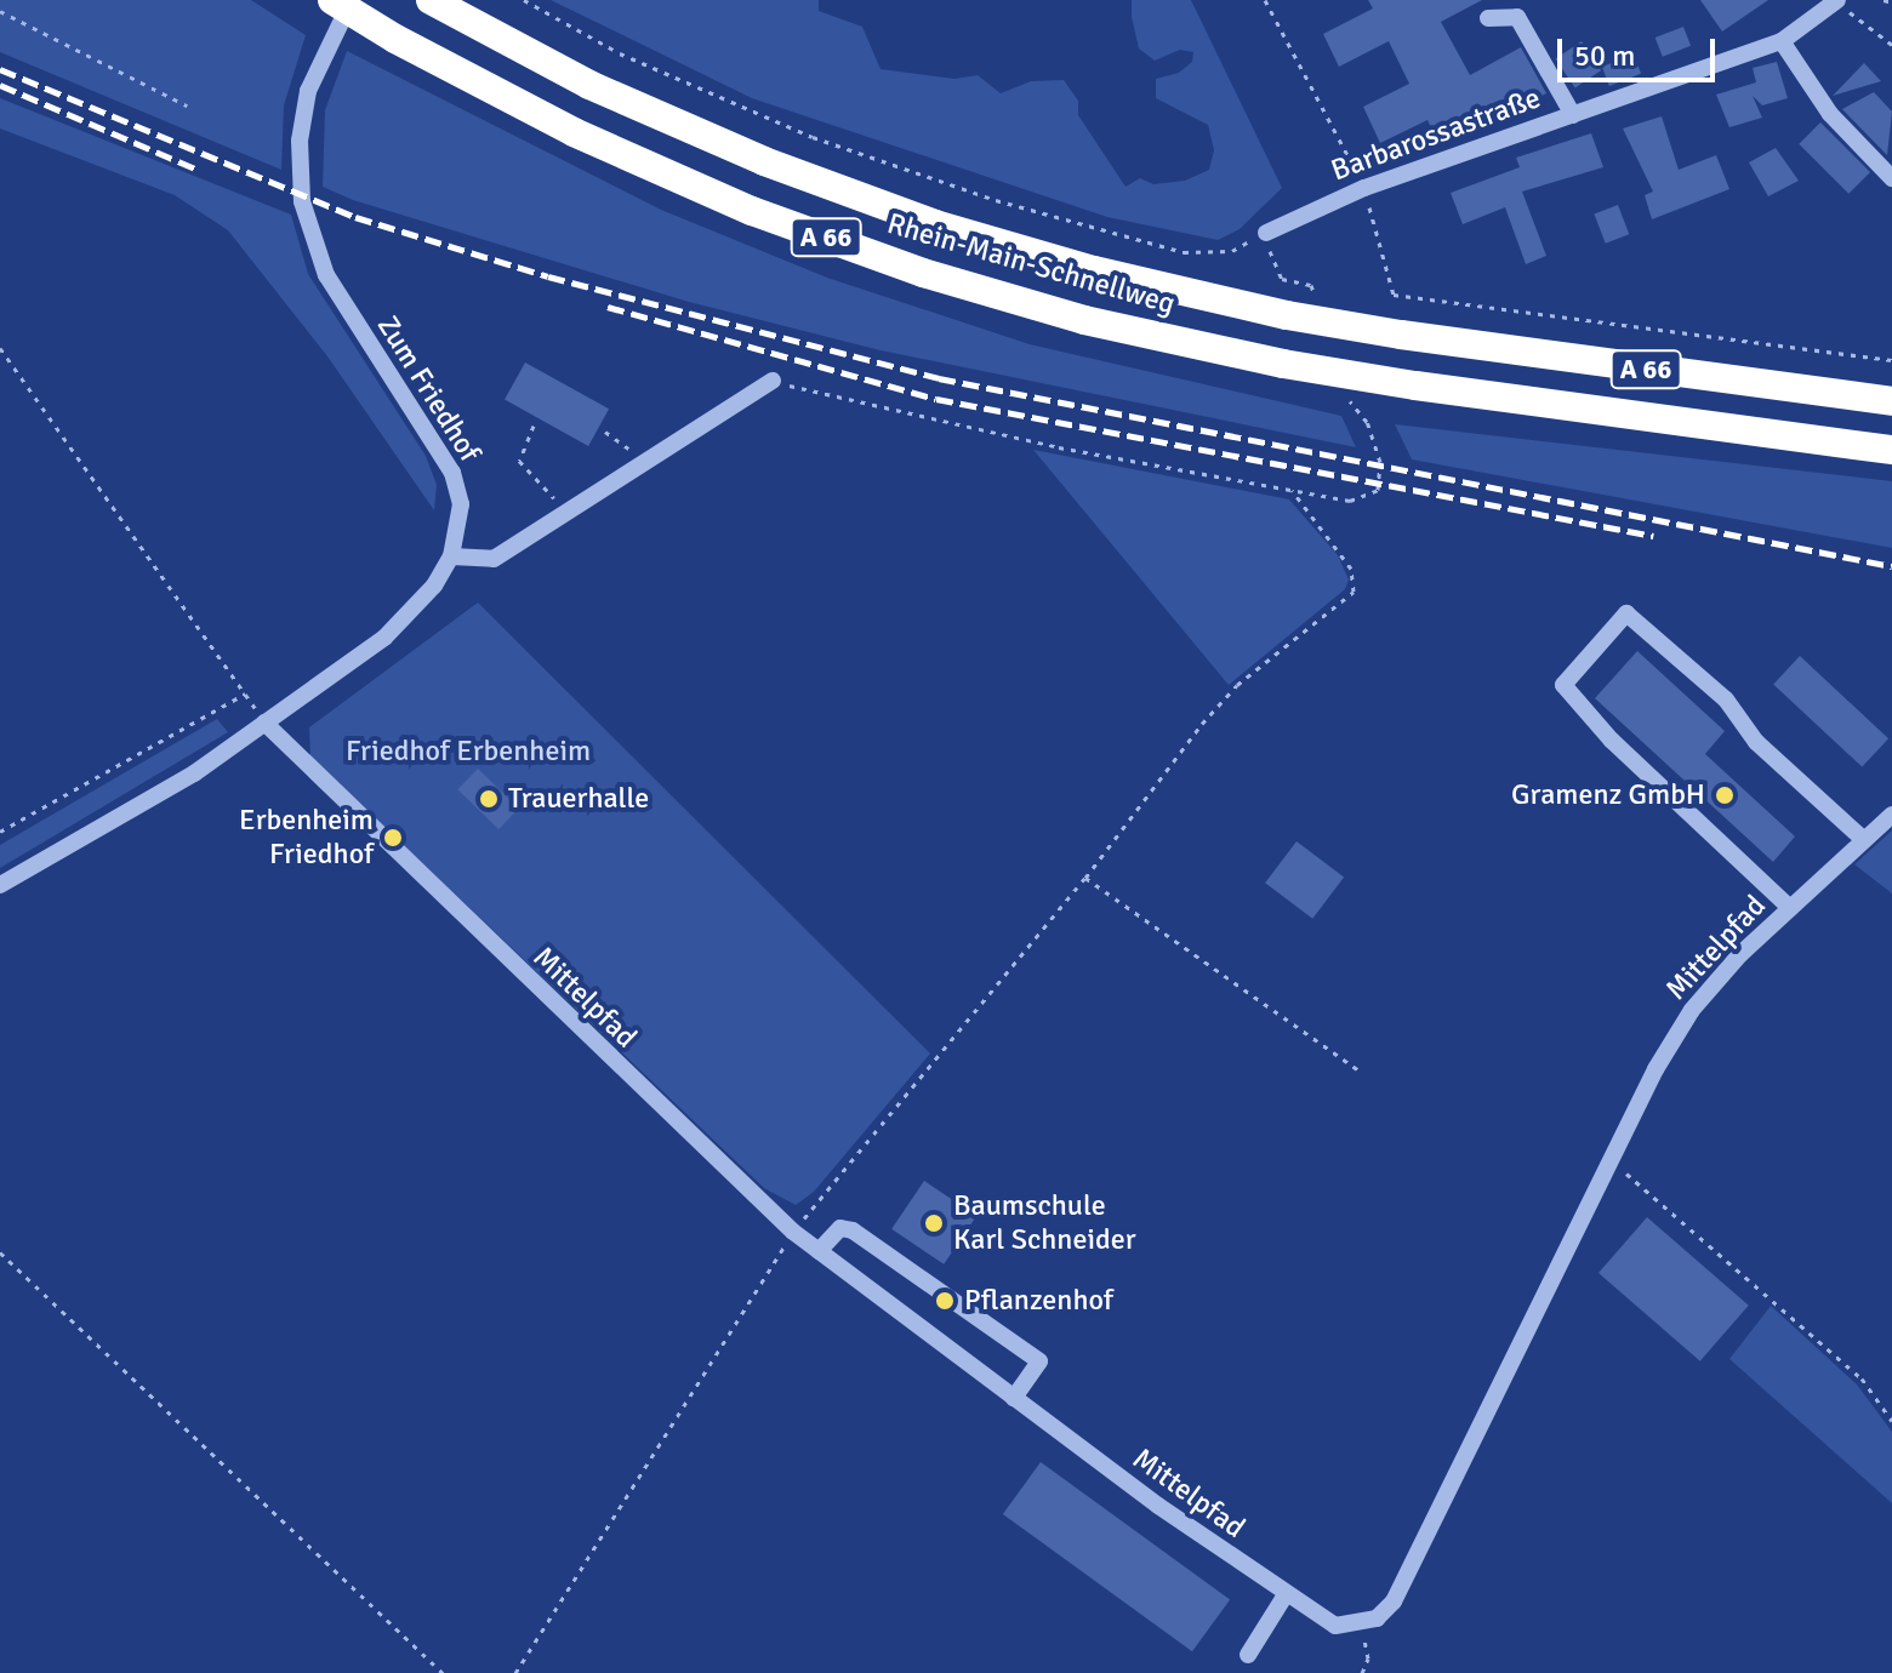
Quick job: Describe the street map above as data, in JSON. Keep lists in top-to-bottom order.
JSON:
{
  "streets": {
    "highway": ["A 66", "Rhein-Main-Schnellweg"],
    "street": ["Barbarossastraße", "Zum Friedhof", "Mittelpfad"]
  },
  "crossings": [
    ["Zum Friedhof", "Mittelpfad"]
  ],
  "parks": ["Friedhof Erbenheim"],
  "places": [
    "Gramenz GmbH",
    "Trauerhalle",
    "Erbenheim Friedhof",
    "Baumschule Karl Schneider",
    "Pflanzenhof"
  ],
  "scale_bar": "50 m"
}
